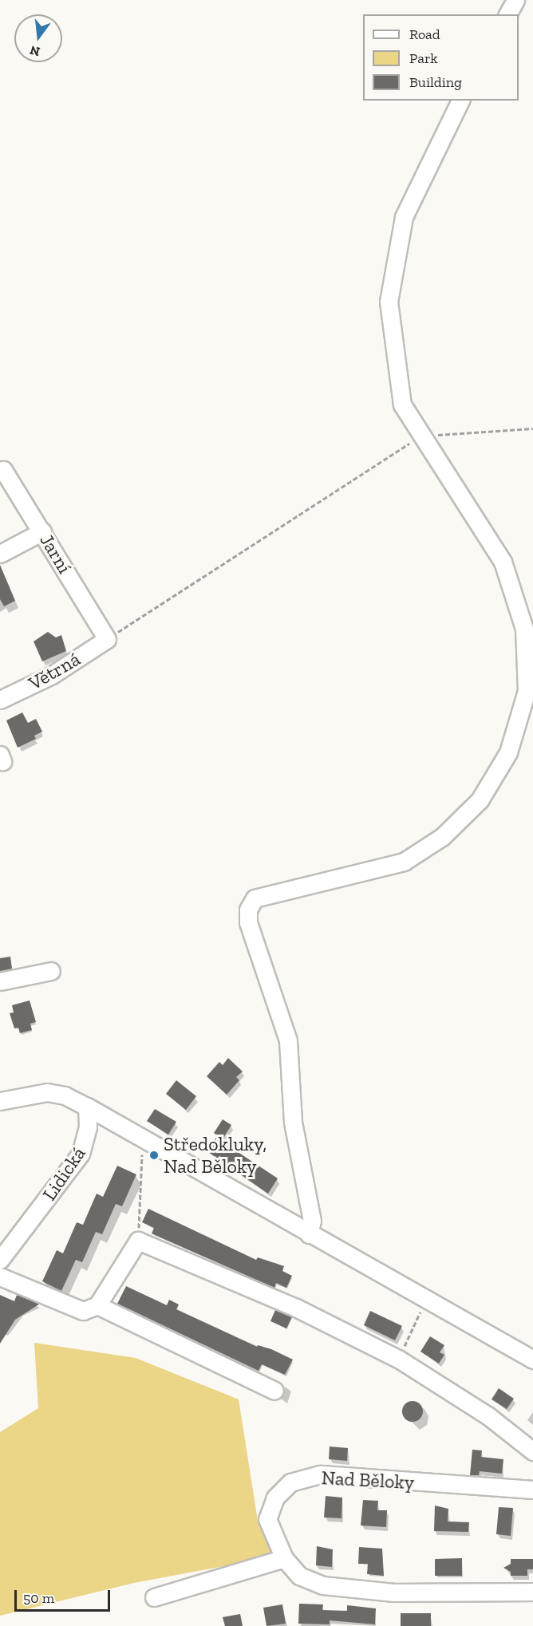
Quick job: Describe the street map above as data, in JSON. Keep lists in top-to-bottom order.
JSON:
{
  "streets": {
    "street": [
      "Jarní",
      "Větrná",
      "Lidická",
      "Nad Běloky"
    ]
  },
  "crossings": [
    ["Jarní", "Větrná"]
  ],
  "places": ["Středokluky, Nad Běloky"],
  "legend": ["Road", "Park", "Building"],
  "scale_bar": "50 m",
  "north": "bottom"
}
